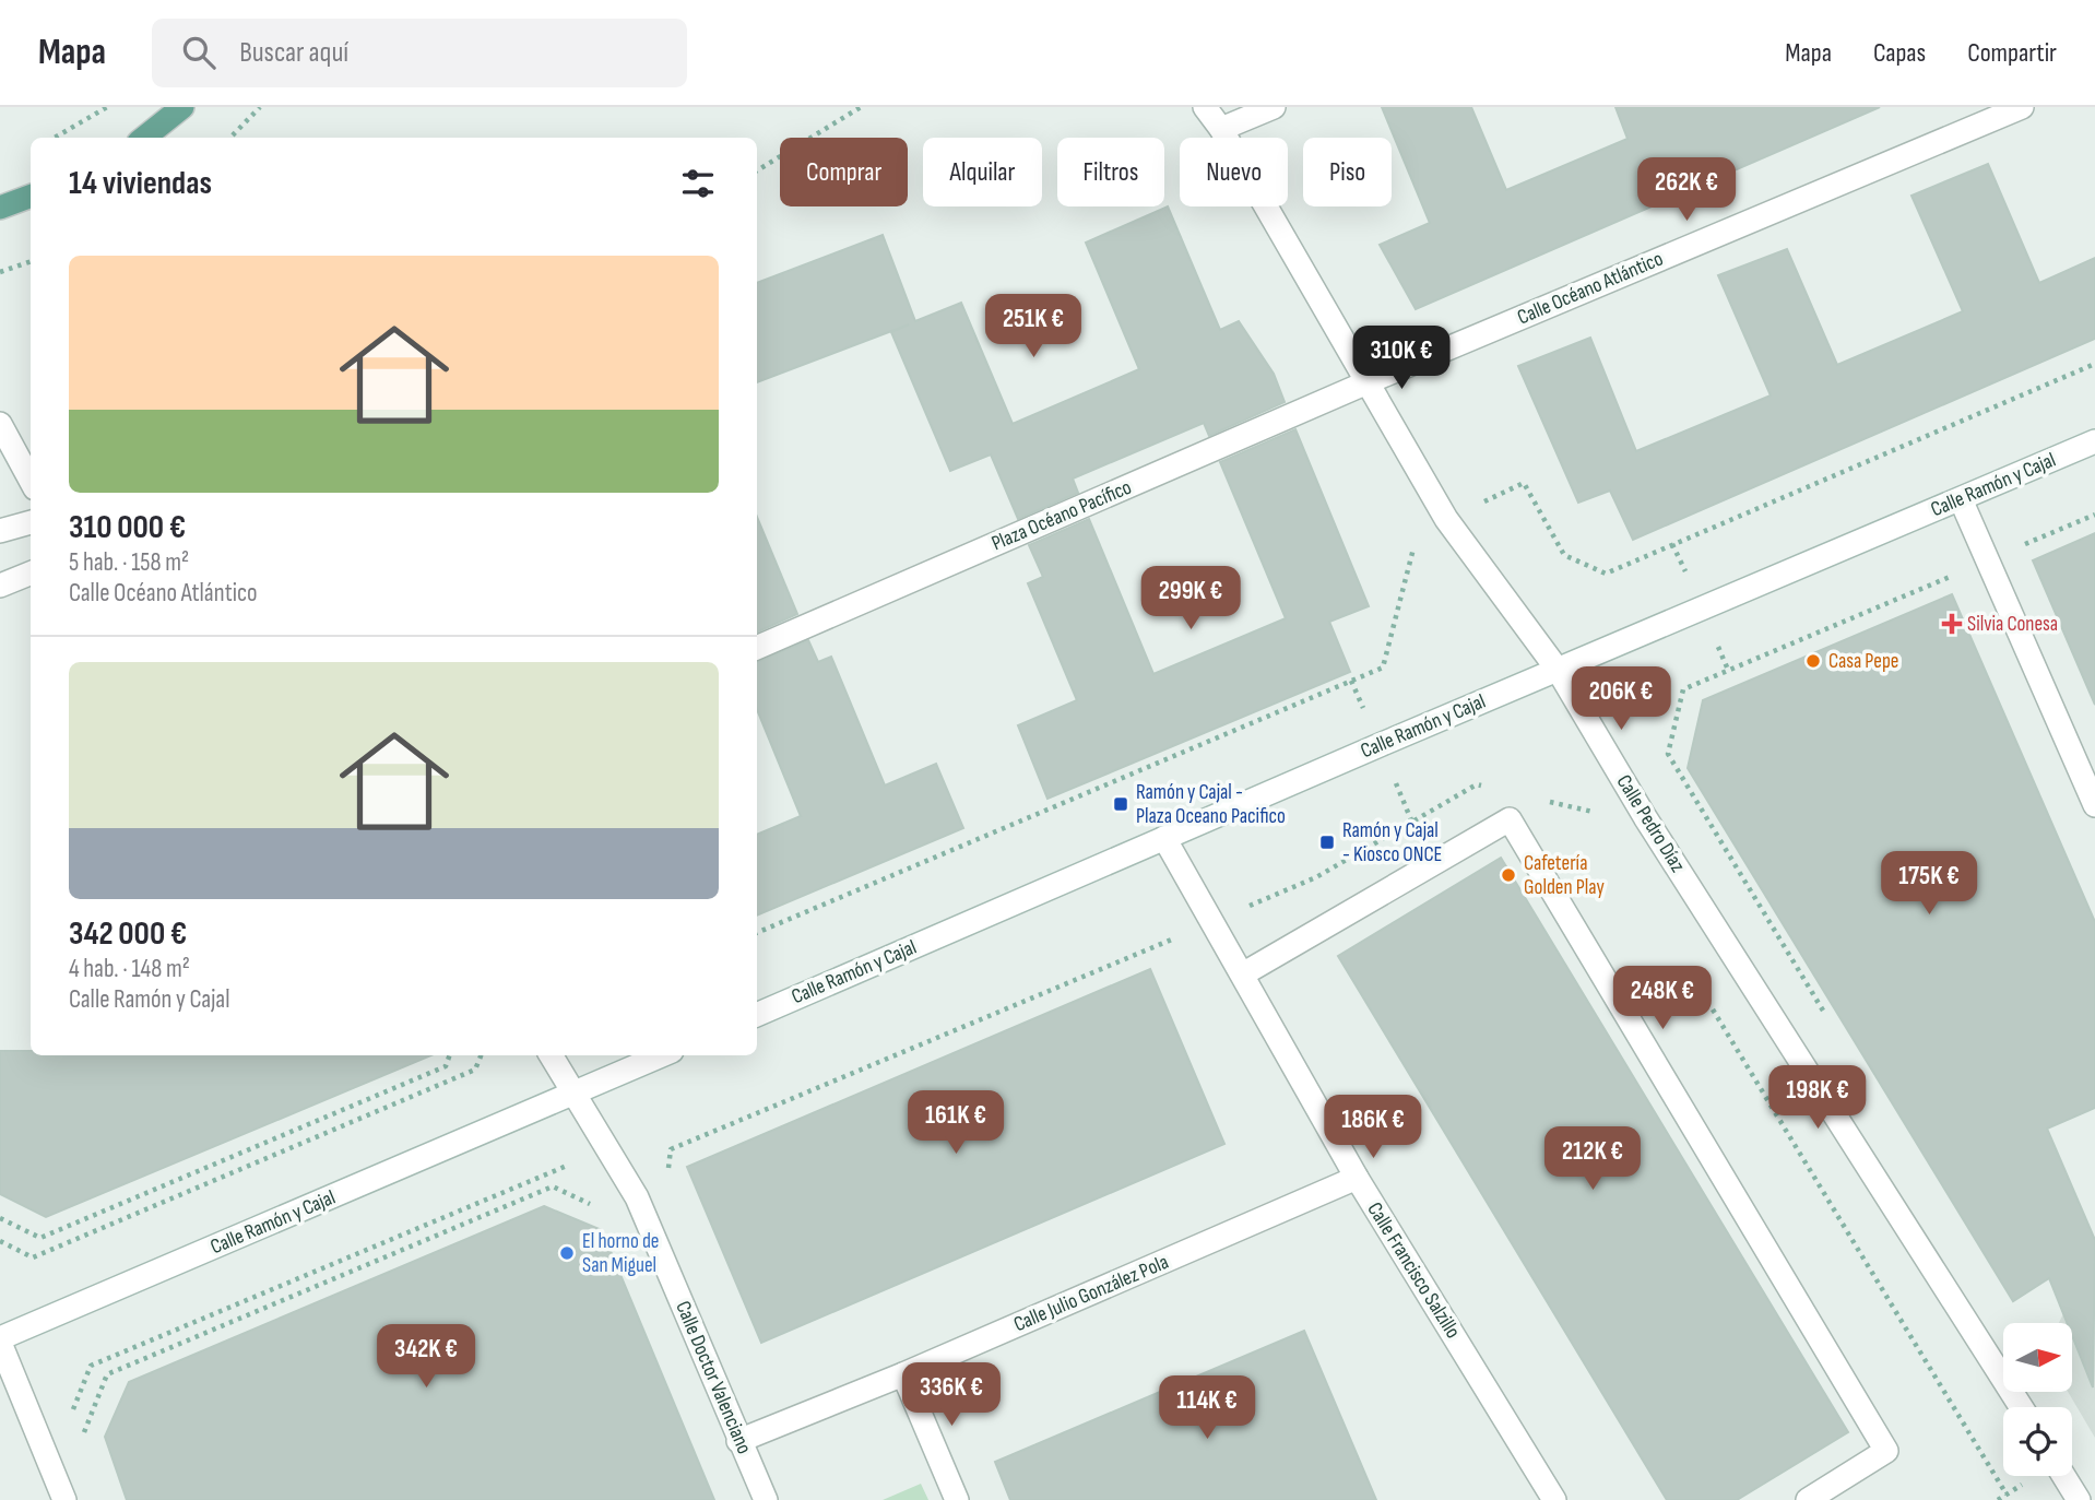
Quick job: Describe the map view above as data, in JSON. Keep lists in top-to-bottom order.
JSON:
{
  "streets": {
    "street": [
      "Calle Océano Atlántico",
      "Calle Ramón y Cajal",
      "Plaza Océano Pacífico",
      "Calle Pedro Díaz",
      "Calle Francisco Salzillo",
      "Calle Julio González Pola",
      "Calle Doctor Valenciano"
    ]
  },
  "crossings": [
    ["Calle Océano Atlántico", "Plaza Océano Pacífico"],
    ["Calle Océano Atlántico", "Calle Pedro Díaz"],
    ["Calle Ramón y Cajal", "Calle Pedro Díaz"],
    ["Calle Ramón y Cajal", "Calle Francisco Salzillo"],
    ["Calle Ramón y Cajal", "Calle Doctor Valenciano"],
    ["Plaza Océano Pacífico", "Calle Pedro Díaz"],
    ["Calle Francisco Salzillo", "Calle Julio González Pola"],
    ["Calle Julio González Pola", "Calle Doctor Valenciano"]
  ],
  "places": {
    "health": ["Silvia Conesa"],
    "other": ["Casa Pepe", "Cafetería Golden Play", "El horno de San Miguel"],
    "transit": ["Ramón y Cajal - Plaza Oceano Pacifico", "Ramón y Cajal - Kiosco ONCE"]
  },
  "north": "right",
  "page": {
    "header": "Mapa",
    "search": "Buscar aquí",
    "nav": ["Mapa", "Capas", "Compartir"],
    "chip": [
      "Comprar",
      "Alquilar",
      "Filtros",
      "Nuevo",
      "Piso"
    ],
    "heading": "14 viviendas",
    "price": [
      "262K €",
      "251K €",
      "310K €",
      "299K €",
      "206K €",
      "175K €",
      "248K €",
      "198K €",
      "161K €",
      "186K €",
      "212K €",
      "342K €",
      "336K €",
      "114K €"
    ],
    "list": [
      {
        "name": "310 000 €",
        "note": "5 hab. · 158 m² · Calle Océano Atlántico"
      },
      {
        "name": "342 000 €",
        "note": "4 hab. · 148 m² · Calle Ramón y Cajal"
      }
    ]
  }
}
